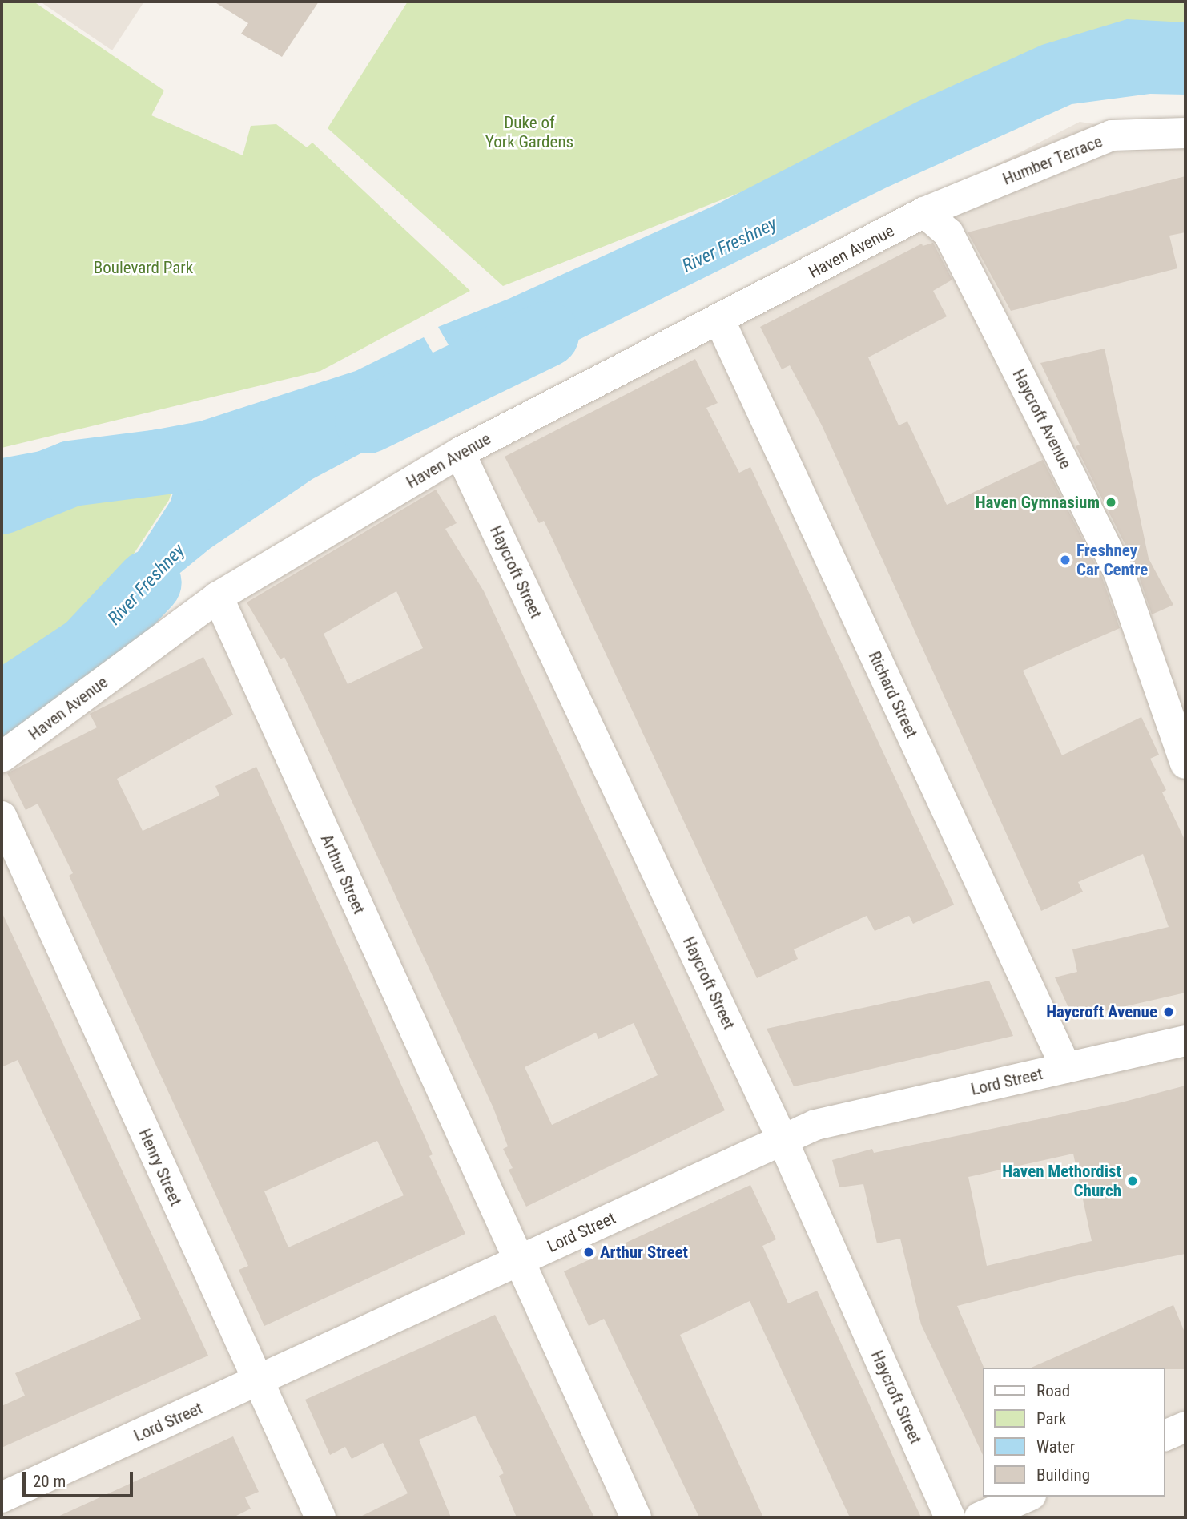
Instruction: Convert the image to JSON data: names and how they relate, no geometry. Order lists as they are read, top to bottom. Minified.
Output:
{"streets":{"street":["Humber Terrace","Haven Avenue","Haycroft Avenue","Haycroft Street","Richard Street","Arthur Street","Lord Street","Henry Street"]},"crossings":[["Humber Terrace","Haven Avenue"],["Humber Terrace","Haycroft Avenue"],["Haven Avenue","Haycroft Avenue"],["Haven Avenue","Haycroft Street"],["Haven Avenue","Richard Street"],["Haven Avenue","Arthur Street"],["Haycroft Street","Lord Street"],["Richard Street","Lord Street"],["Arthur Street","Lord Street"],["Lord Street","Henry Street"]],"water":["River Freshney"],"parks":["Duke of York Gardens","Boulevard Park"],"places":["Haven Gymnasium","Freshney Car Centre","Haycroft Avenue","Haven Methordist Church","Arthur Street"],"legend":["Road","Park","Water","Building"],"scale_bar":"20 m"}
